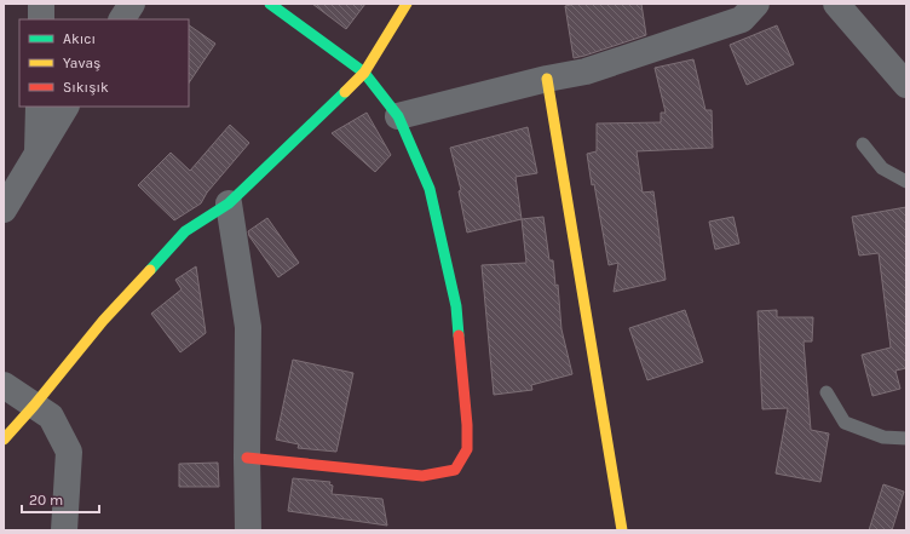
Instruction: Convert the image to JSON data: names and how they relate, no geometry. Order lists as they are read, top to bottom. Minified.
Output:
{"legend":["Akıcı","Yavaş","Sıkışık"],"scale_bar":"20 m"}
